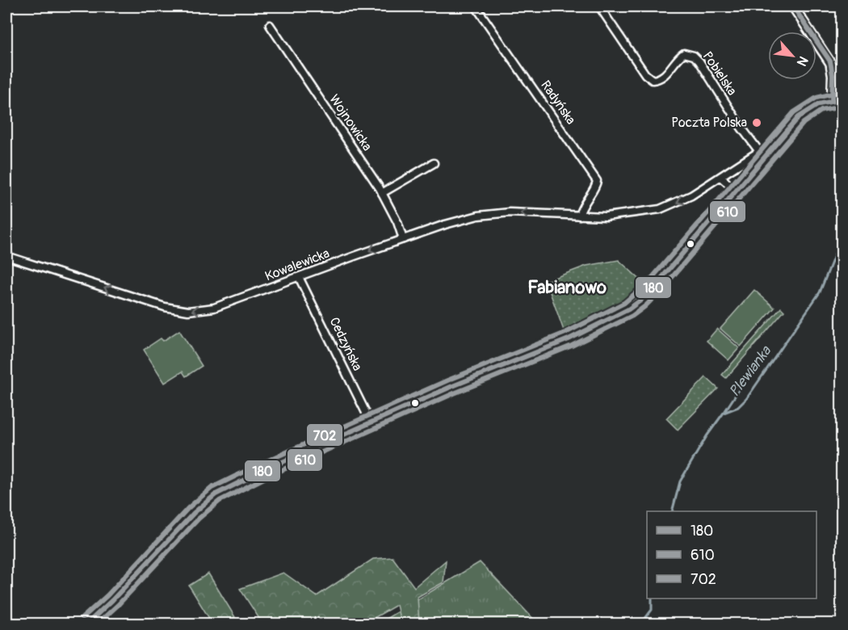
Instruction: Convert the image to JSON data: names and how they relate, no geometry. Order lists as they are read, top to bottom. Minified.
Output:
{"streets":{"street":["Pobielska","Radyńska","Wojnowicka","Kowalewicka","Cedzyńska"]},"crossings":[["Pobielska","Kowalewicka"],["Radyńska","Kowalewicka"],["Wojnowicka","Kowalewicka"],["Kowalewicka","Cedzyńska"]],"one_way":["Kowalewicka"],"districts":["Fabianowo"],"water":["Plewianka"],"places":["Poczta Polska"],"lines":["transit line 180","transit line 702","transit line 610"],"legend":["180","610","702"],"north":"bottom right"}
